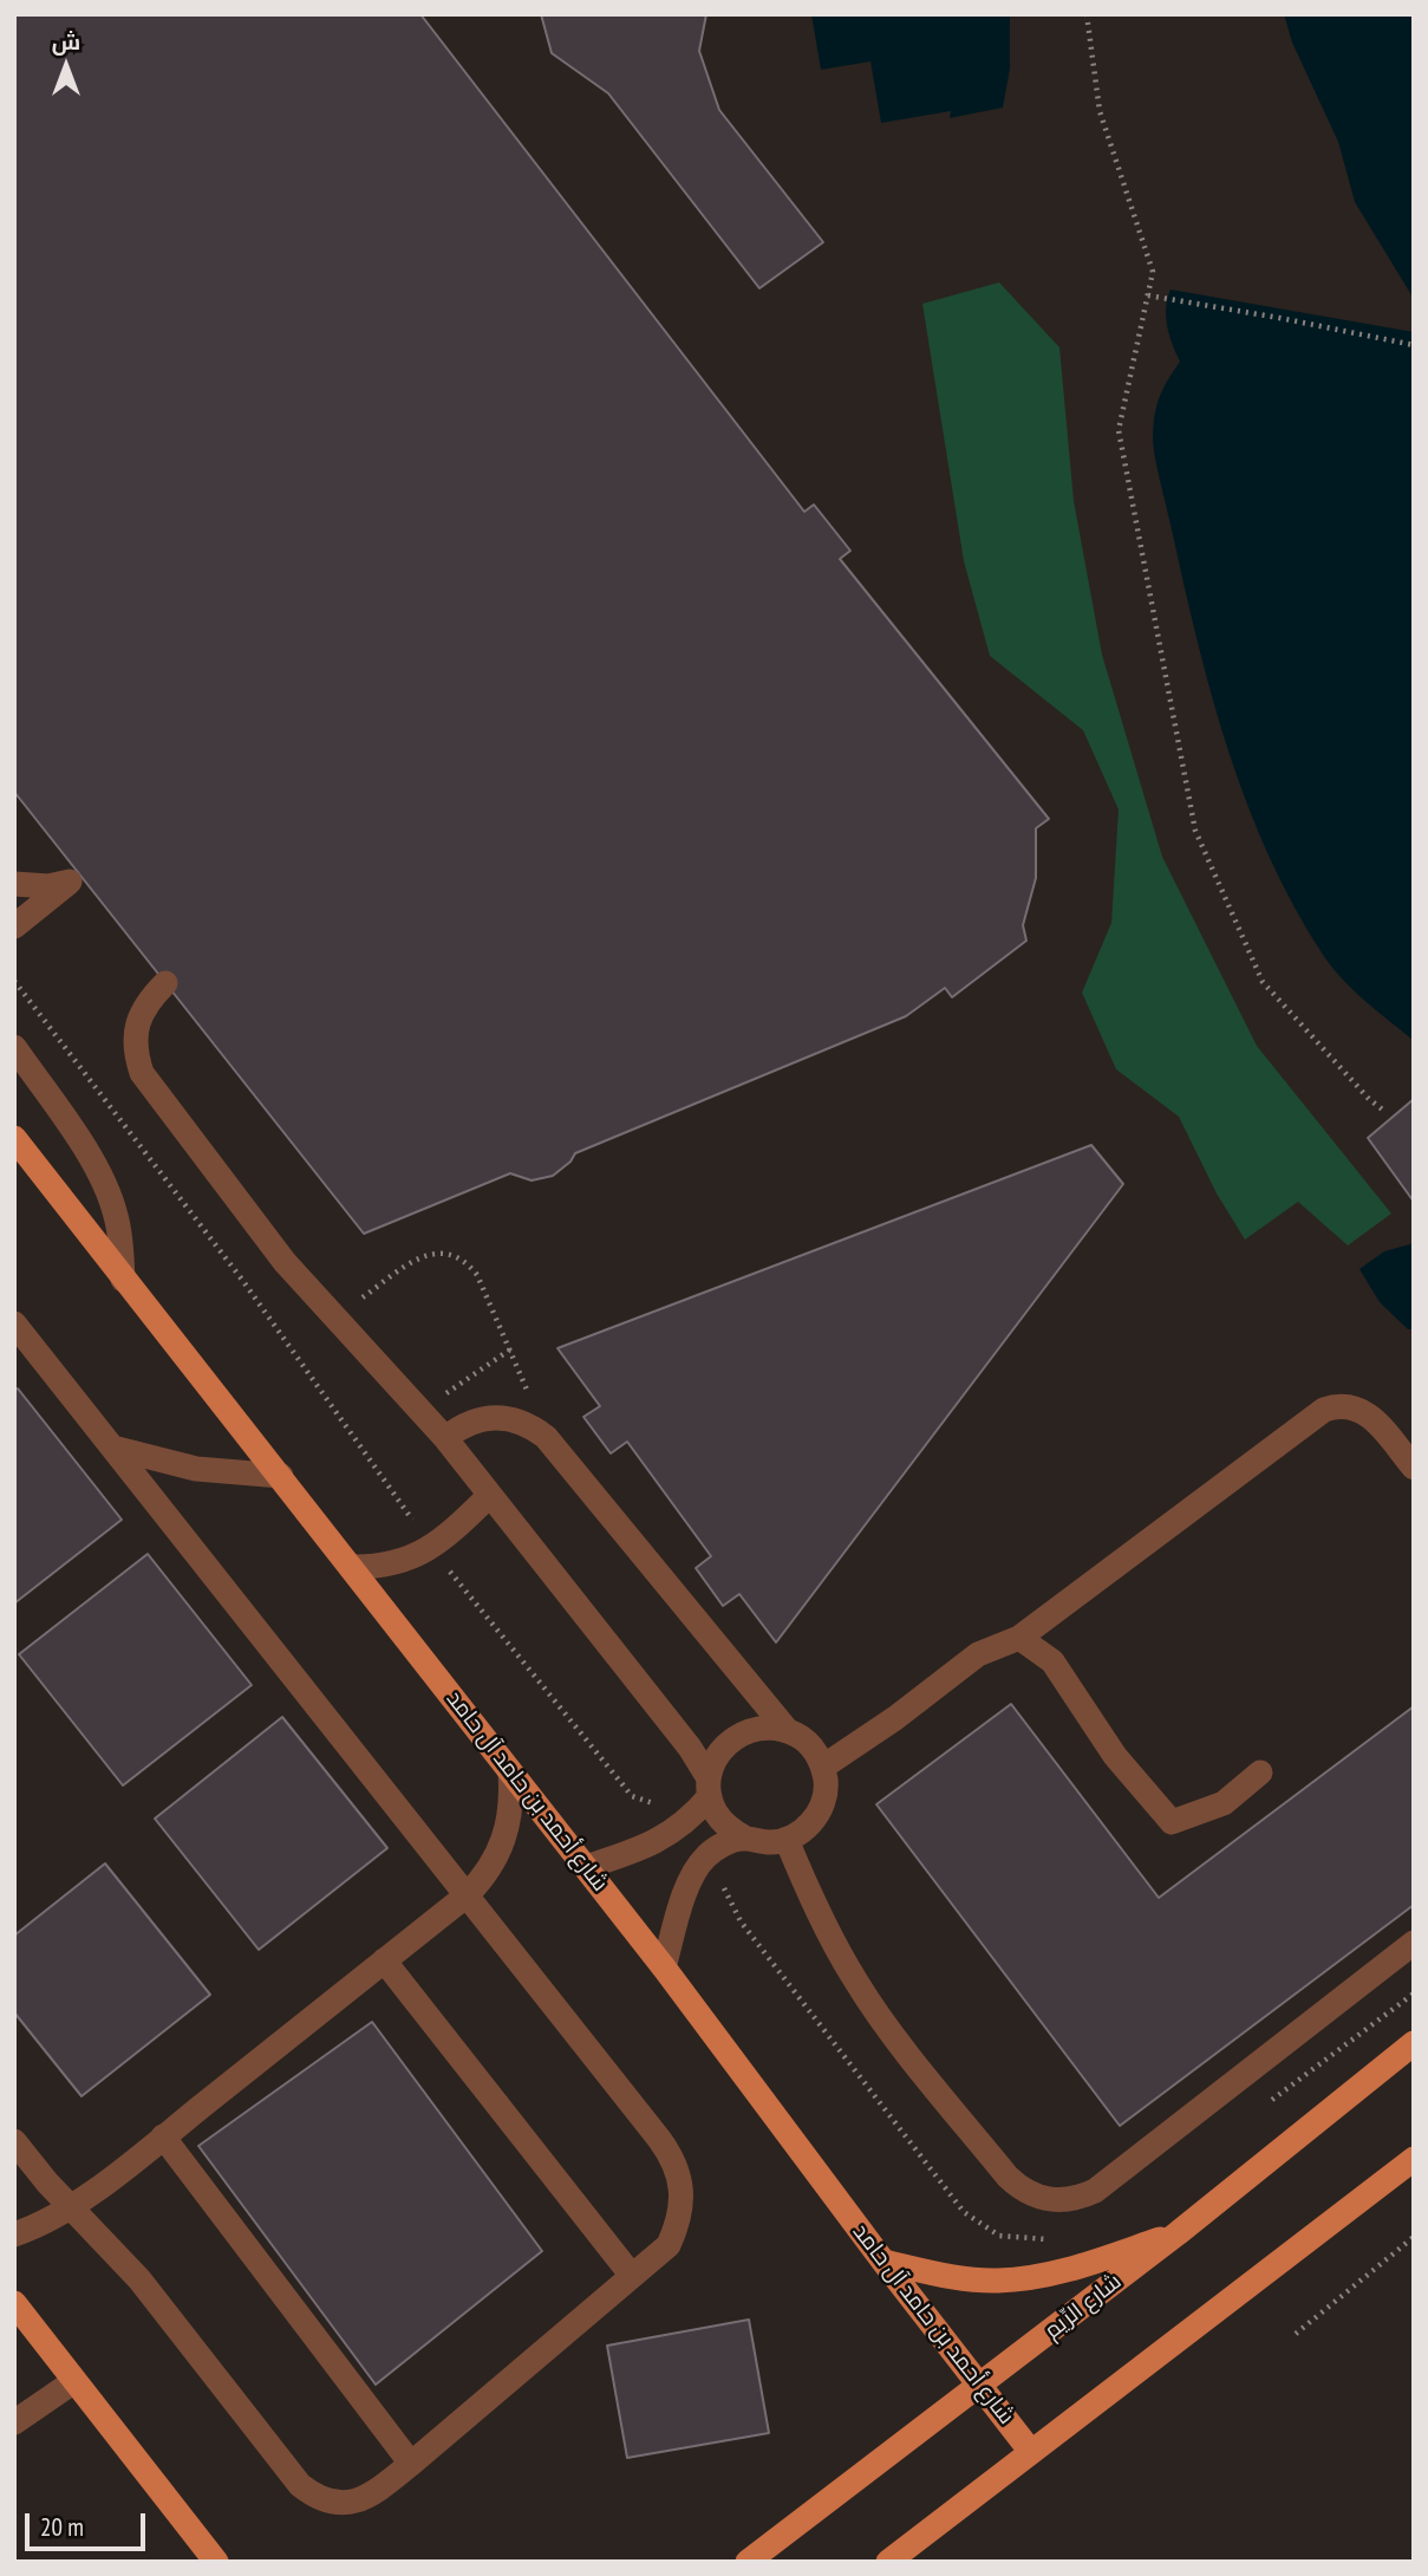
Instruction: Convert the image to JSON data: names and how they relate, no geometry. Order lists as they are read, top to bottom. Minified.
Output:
{"streets":{"main road":["شارع أحمد بن حامد آل حامد","شارع الرِّيم"]},"crossings":[["شارع أحمد بن حامد آل حامد","شارع الرِّيم"]],"scale_bar":"20 m","north":"top"}
